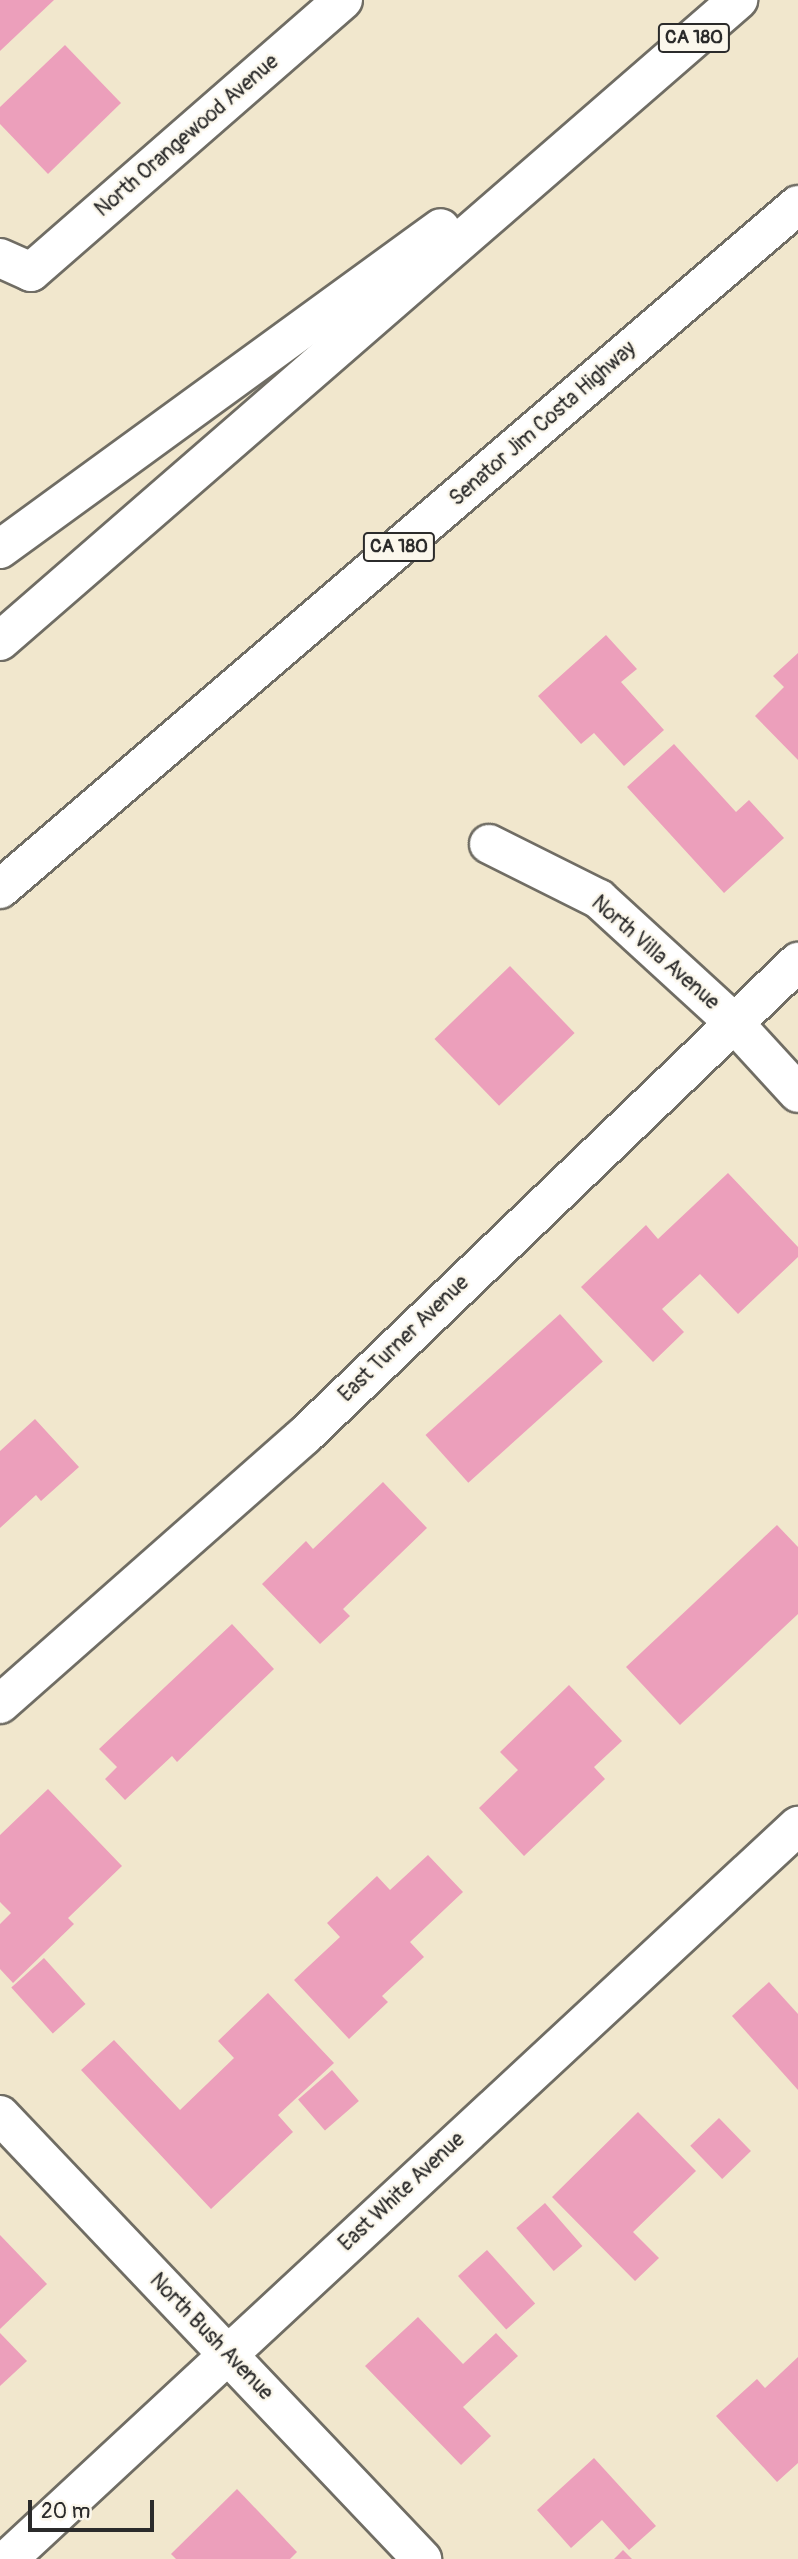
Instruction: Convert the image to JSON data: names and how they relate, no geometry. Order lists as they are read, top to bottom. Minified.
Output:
{"streets":{"main road":["CA 180","North Orangewood Avenue","Senator Jim Costa Highway","North Villa Avenue","East Turner Avenue","East White Avenue","North Bush Avenue"]},"crossings":[["North Villa Avenue","East Turner Avenue"],["East White Avenue","North Bush Avenue"]],"scale_bar":"20 m"}
